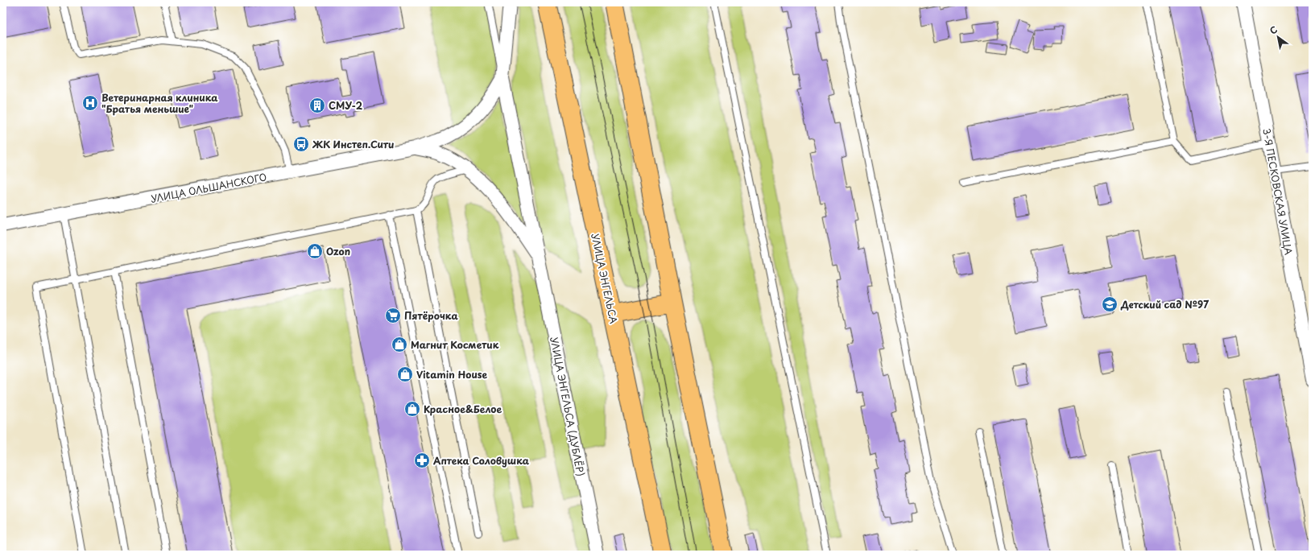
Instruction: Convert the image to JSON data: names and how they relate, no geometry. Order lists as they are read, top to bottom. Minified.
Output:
{"streets":{"main road":["УЛИЦА ЭНГЕЛЬСА"],"street":["УЛИЦА ОЛЬШАНСКОГО","3-Я ПЕСКОВСКАЯ УЛИЦА","УЛИЦА ЭНГЕЛЬСА (ДУБЛЁР)"]},"crossings":[["УЛИЦА ОЛЬШАНСКОГО","УЛИЦА ЭНГЕЛЬСА (ДУБЛЁР)"]],"places":{"hospital":["Ветеринарная клиника \"Братья меньшие\""],"building":["СМУ-2"],"bus stop":["ЖК Инстеп.Сити"],"shop":["Ozon","Магнит Косметик","Vitamin House","Красное&Белое"],"school or university":["Детский сад №97"],"supermarket":["Пятёрочка"],"pharmacy":["Аптека Соловушка"]},"north":"top left"}
